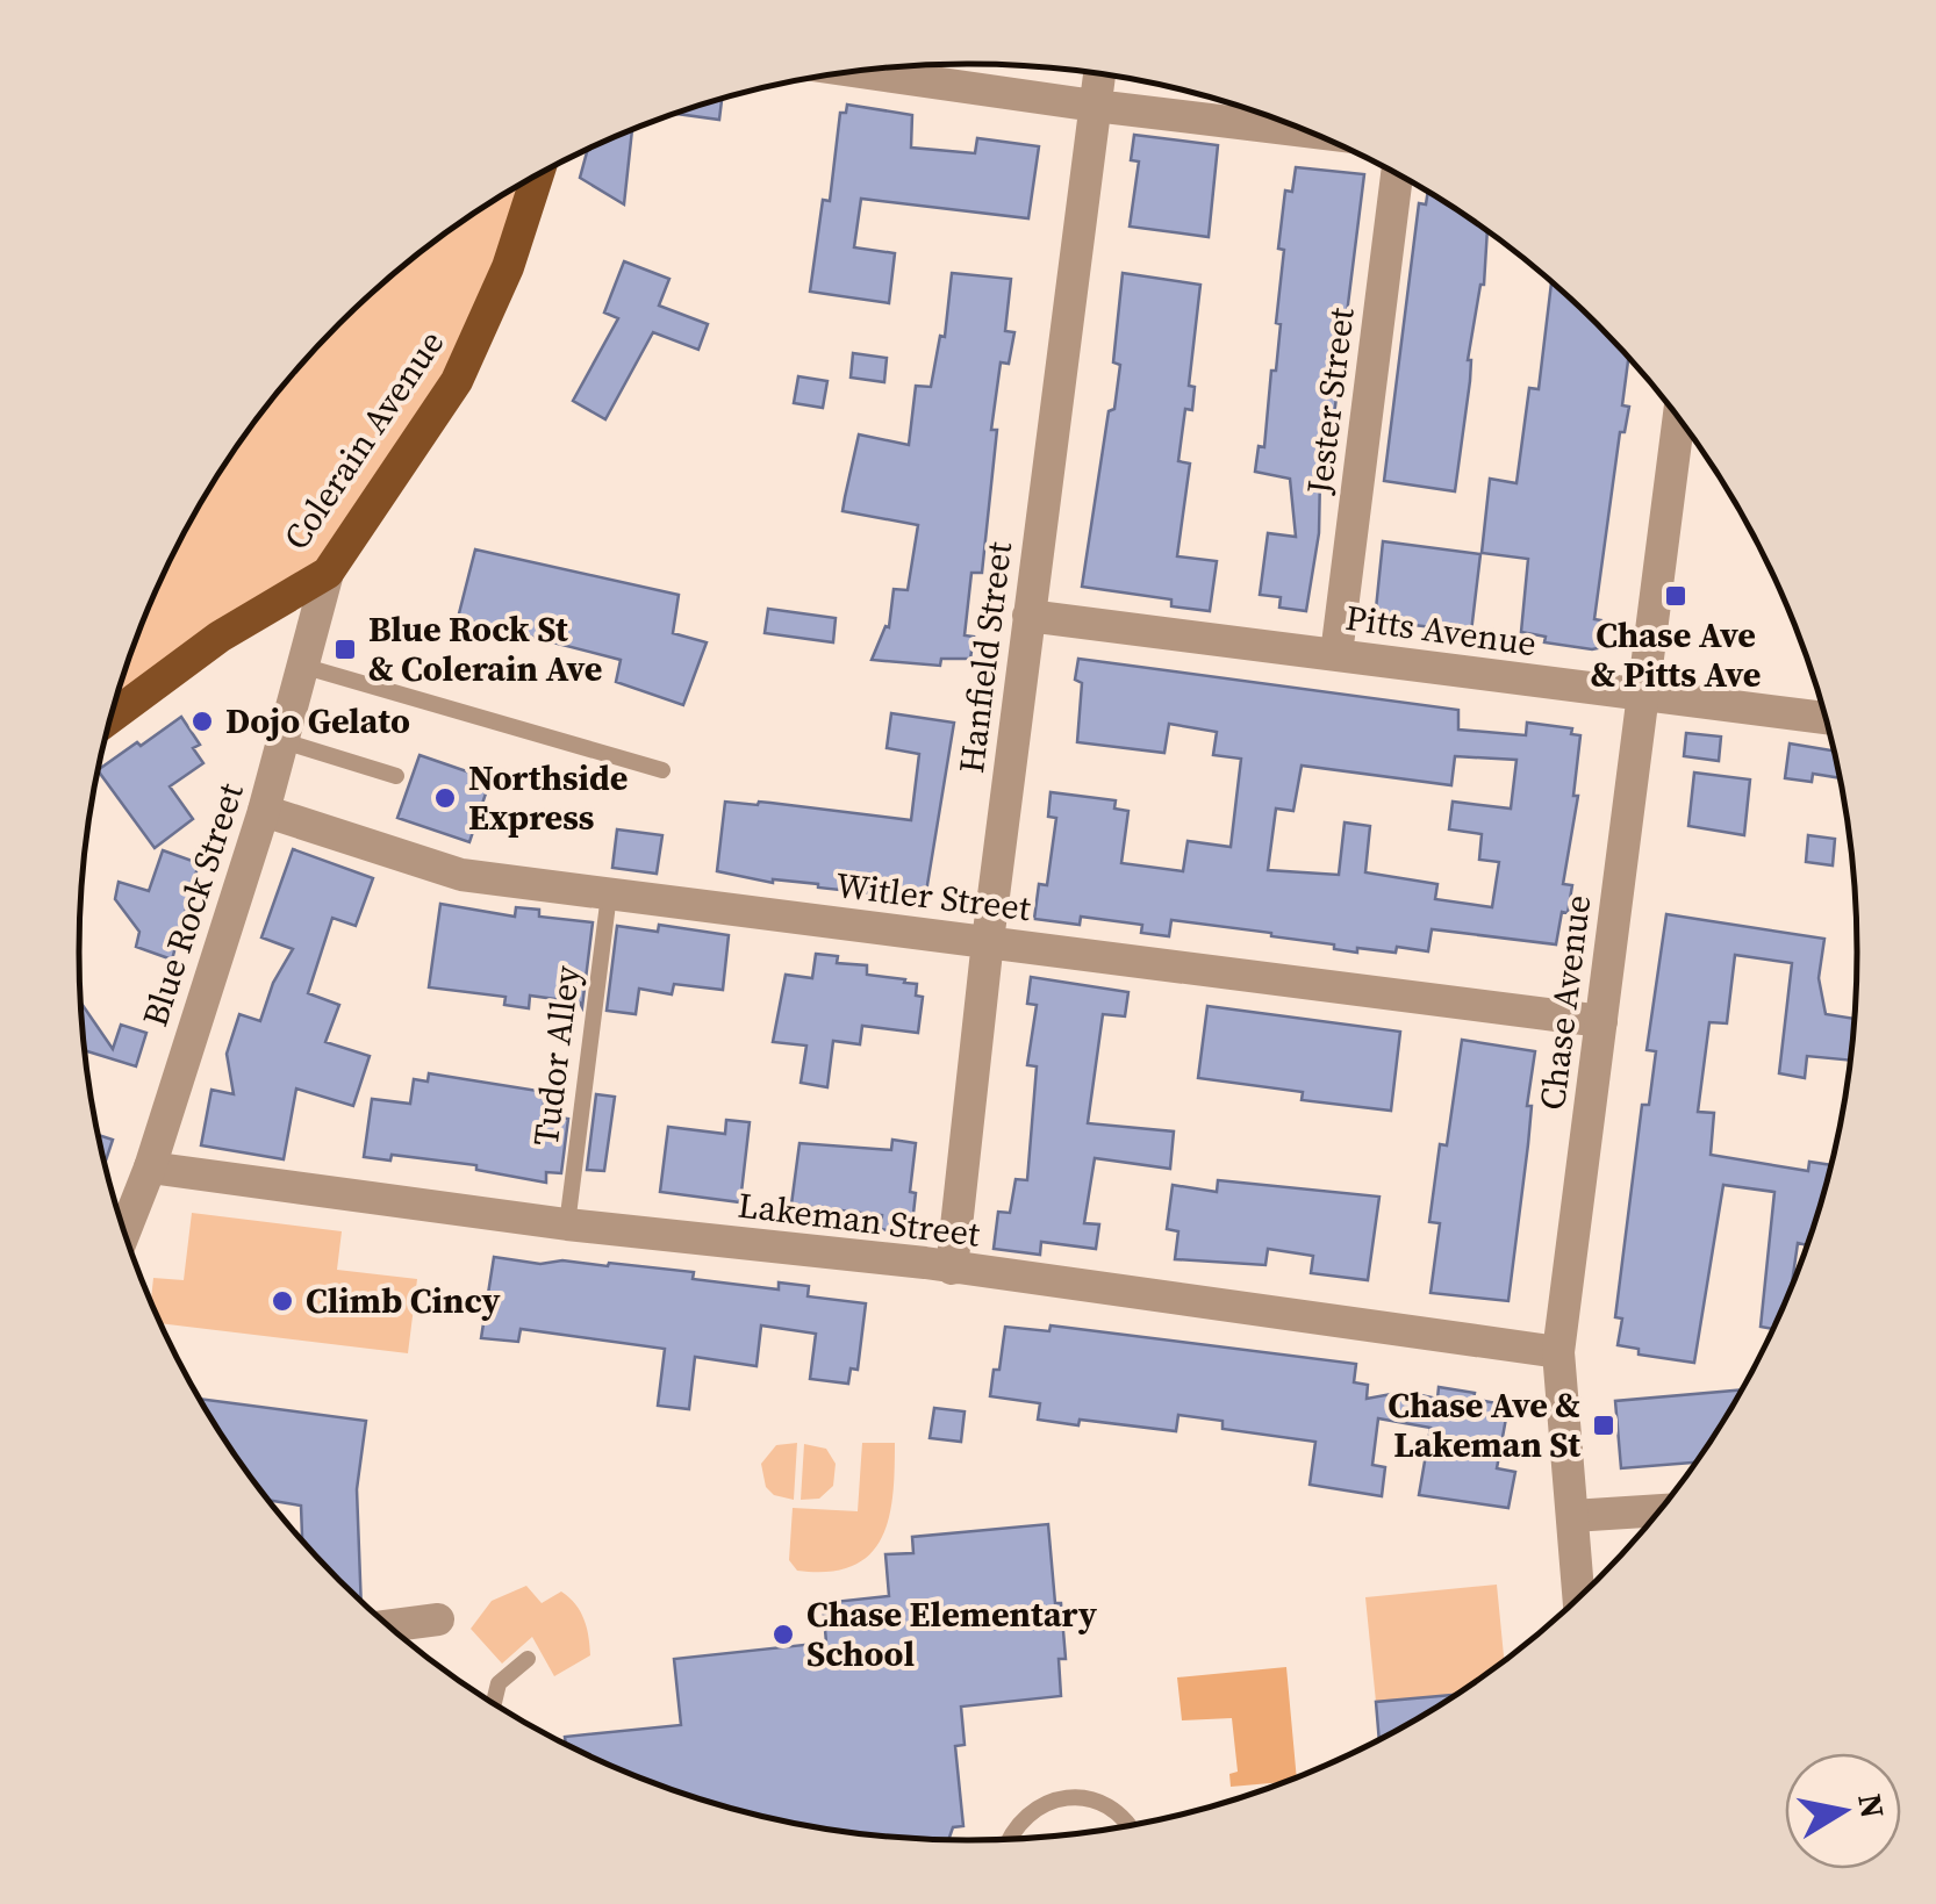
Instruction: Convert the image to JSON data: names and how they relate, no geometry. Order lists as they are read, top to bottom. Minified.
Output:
{"streets":{"main road":["Colerain Avenue"],"street":["Jester Street","Pitts Avenue","Hanfield Street","Witler Street","Blue Rock Street","Chase Avenue","Lakeman Street"],"lane":["Tudor Alley"]},"crossings":[["Jester Street","Pitts Avenue"],["Colerain Avenue","Blue Rock Street"],["Pitts Avenue","Hanfield Street"],["Pitts Avenue","Chase Avenue"],["Hanfield Street","Witler Street"],["Hanfield Street","Lakeman Street"],["Witler Street","Blue Rock Street"],["Witler Street","Chase Avenue"],["Witler Street","Tudor Alley"],["Blue Rock Street","Lakeman Street"],["Chase Avenue","Lakeman Street"],["Tudor Alley","Lakeman Street"]],"places":{"transit":["Chase Ave & Pitts Ave","Blue Rock St & Colerain Ave","Chase Ave & Lakeman St"],"other":["Dojo Gelato","Northside Express","Climb Cincy","Chase Elementary School"]},"north":"right"}
